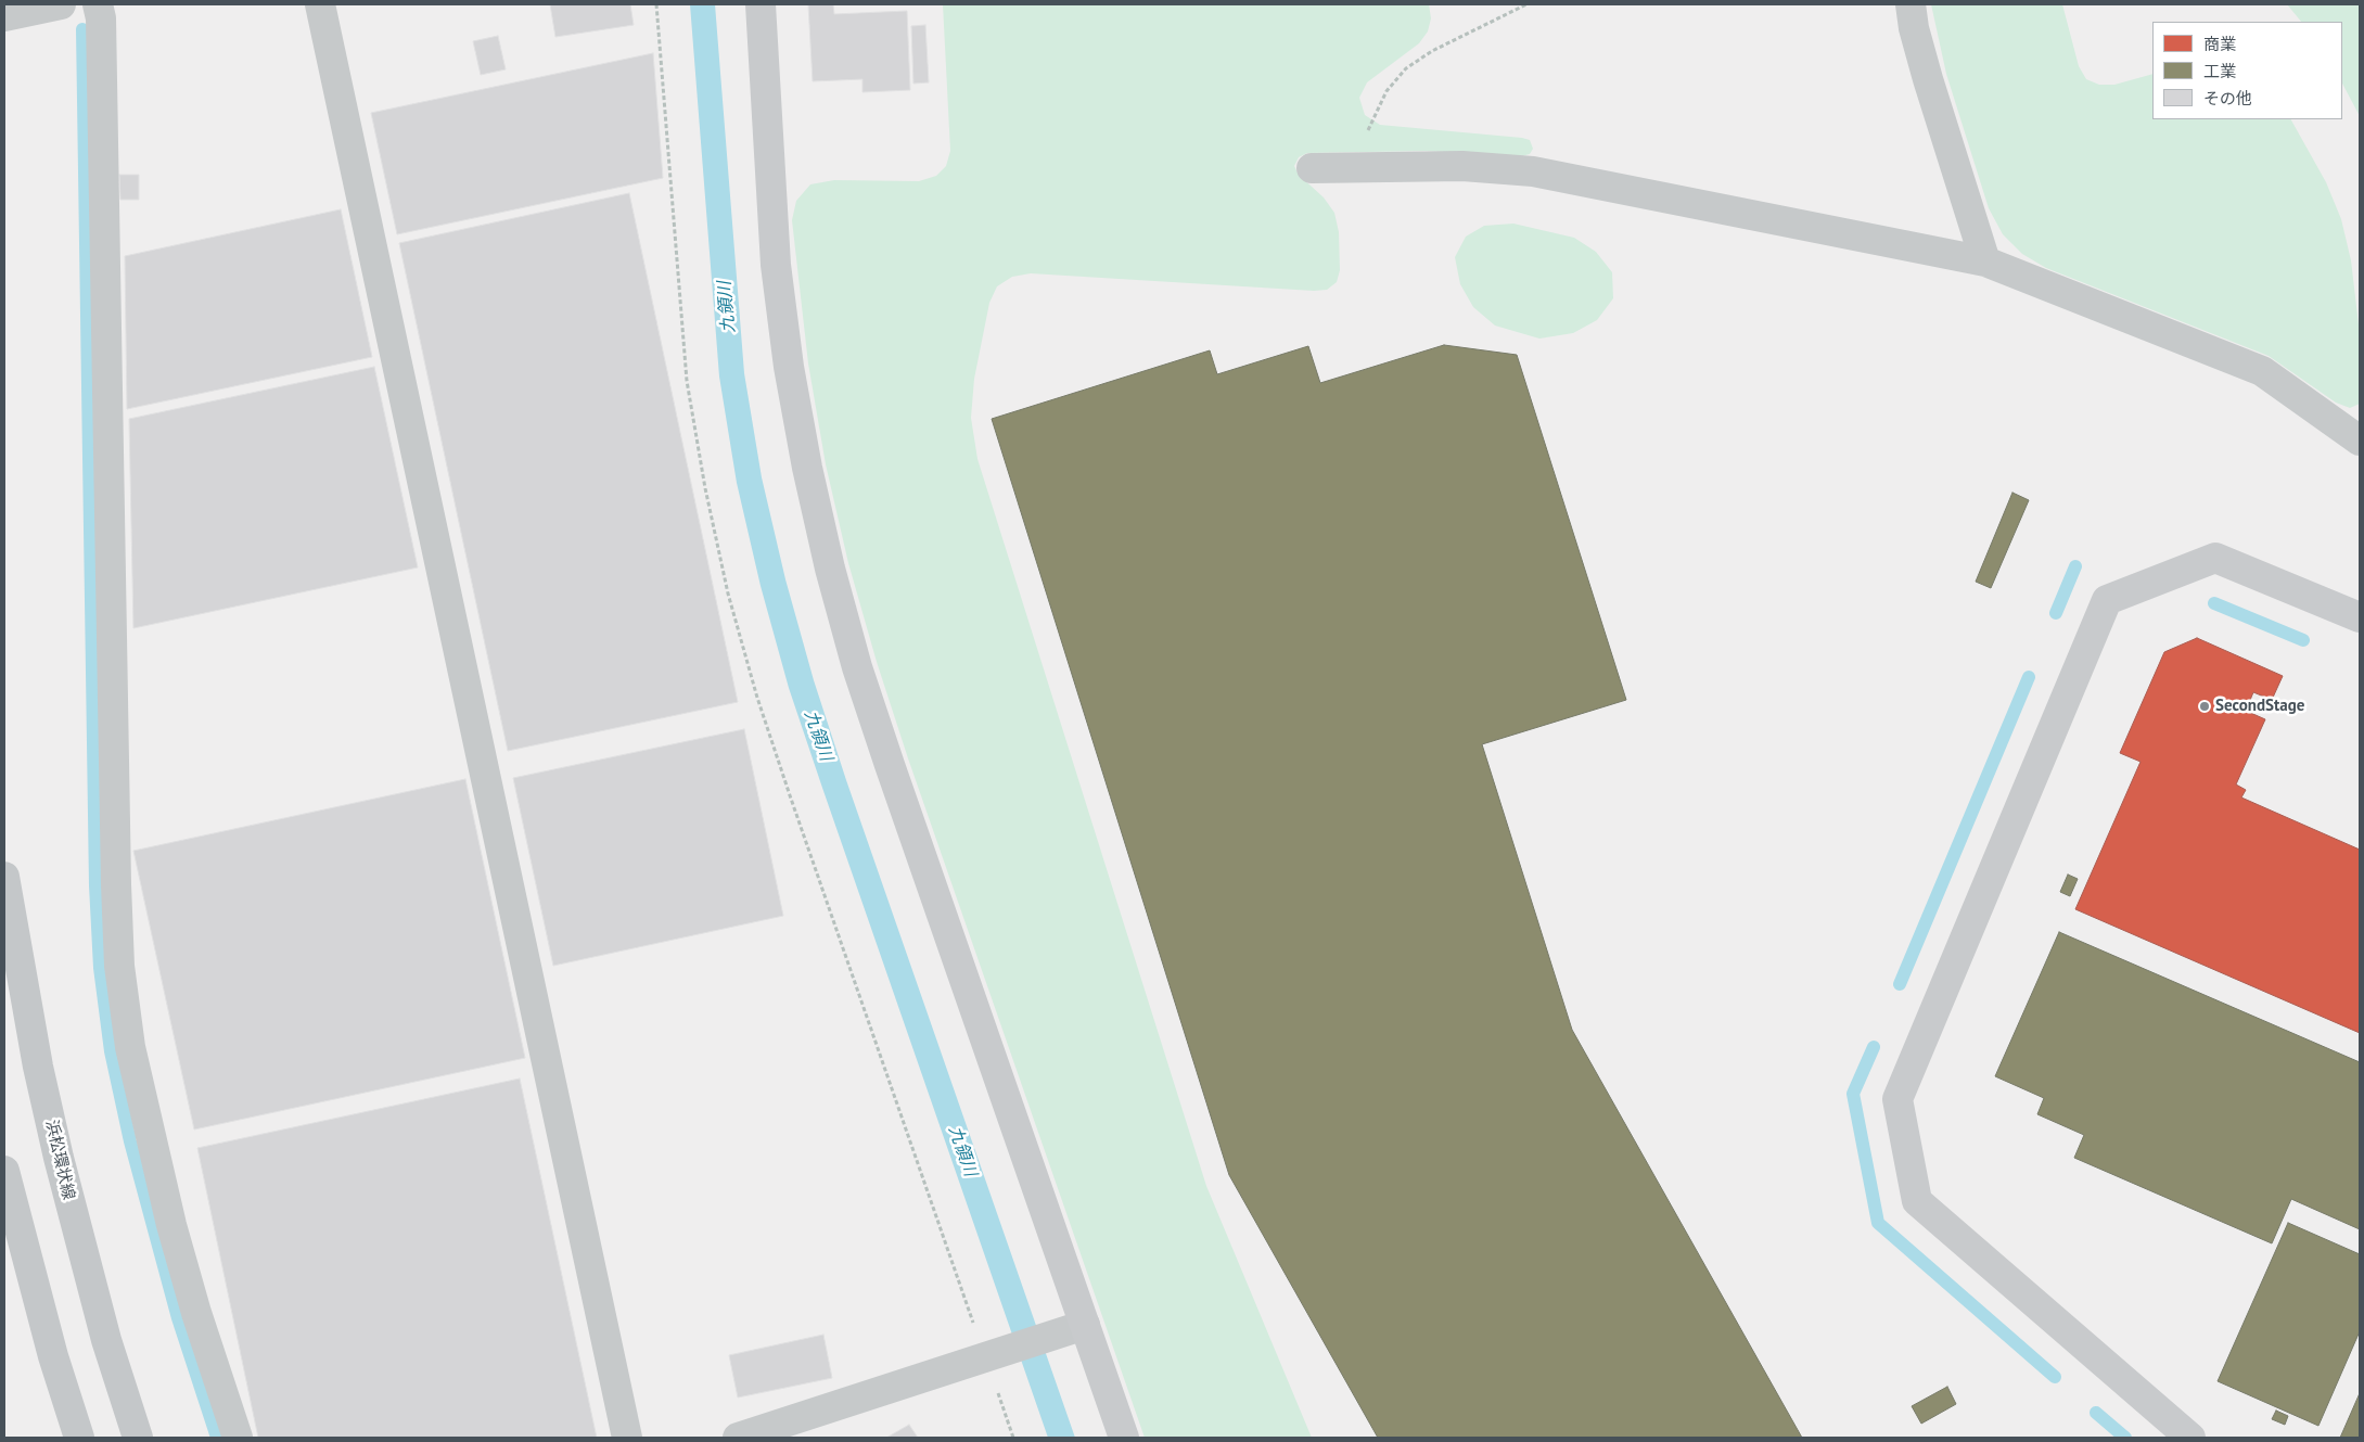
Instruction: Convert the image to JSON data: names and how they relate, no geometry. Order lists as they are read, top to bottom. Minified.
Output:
{"streets":{"main road":["浜松環状線"]},"water":["九領川"],"places":["SecondStage"],"legend":["商業","工業","その他"]}
